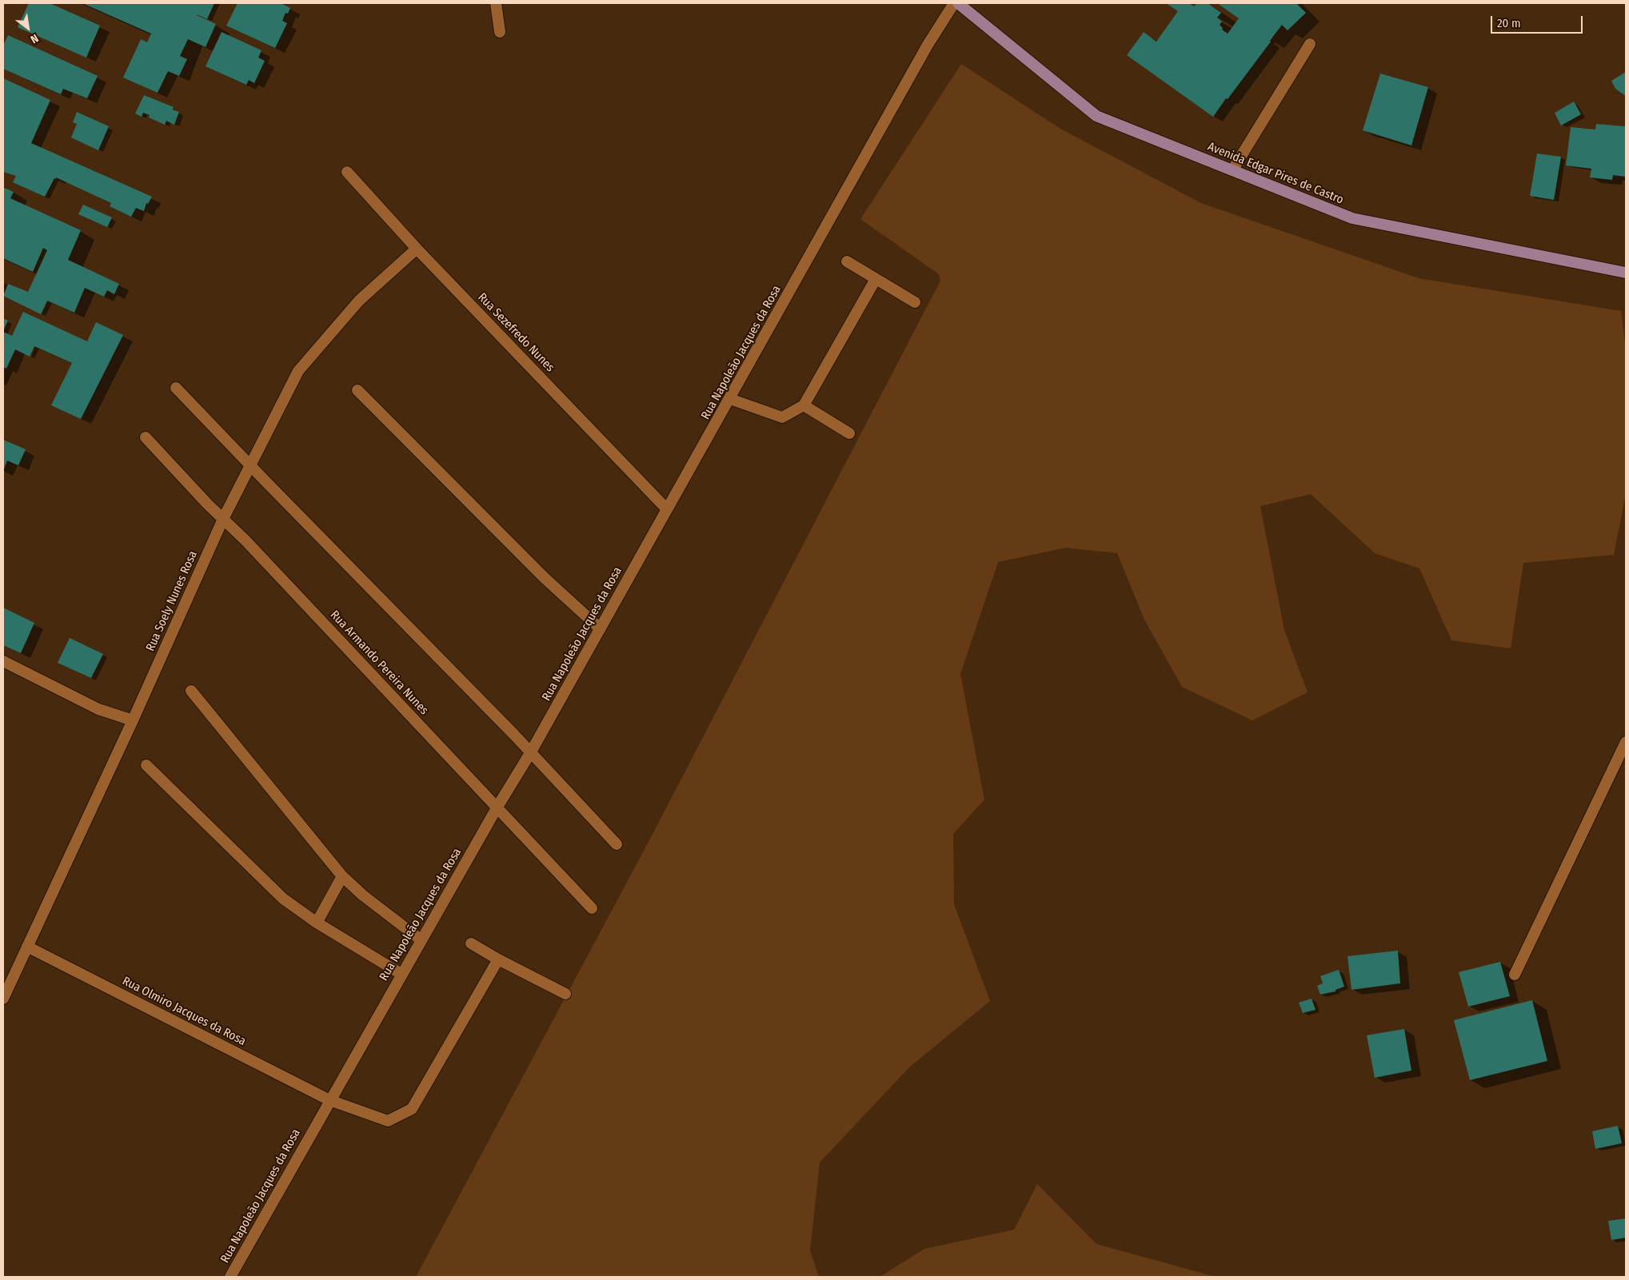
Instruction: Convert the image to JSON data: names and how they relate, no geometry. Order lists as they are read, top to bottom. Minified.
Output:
{"streets":{"main road":["Avenida Edgar Pires de Castro"],"street":["Rua Sezefredo Nunes","Rua Napoleão Jacques da Rosa","Rua Soely Nunes Rosa","Rua Armando Pereira Nunes","Rua Olmiro Jacques da Rosa"]},"crossings":[["Rua Sezefredo Nunes","Rua Napoleão Jacques da Rosa"],["Rua Sezefredo Nunes","Rua Soely Nunes Rosa"],["Rua Napoleão Jacques da Rosa","Rua Armando Pereira Nunes"],["Rua Napoleão Jacques da Rosa","Rua Olmiro Jacques da Rosa"],["Rua Soely Nunes Rosa","Rua Armando Pereira Nunes"],["Rua Soely Nunes Rosa","Rua Olmiro Jacques da Rosa"]],"scale_bar":"20 m","north":"bottom right"}
